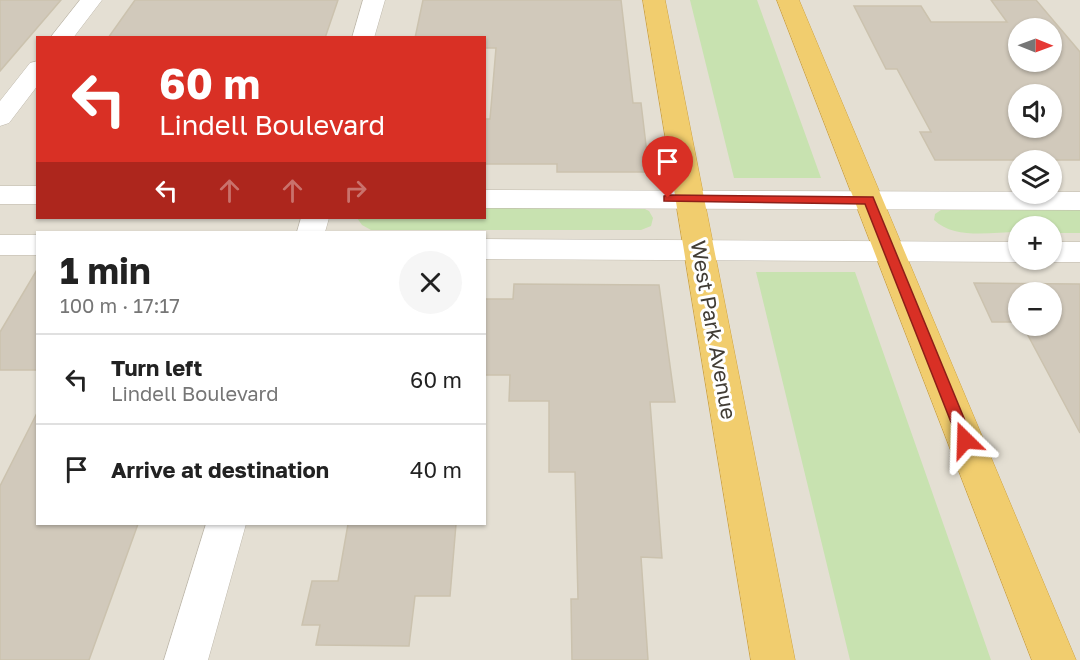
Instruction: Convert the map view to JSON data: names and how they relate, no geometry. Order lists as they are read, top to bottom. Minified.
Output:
{"streets":{"highway":["West Park Avenue"]},"north":"right","page":{"map_buttons":["+","−"],"turn":["60 m","Lindell Boulevard"],"heading":["1 min","100 m · 17:17"],"list":[{"name":"Turn left","note":"Lindell Boulevard","value":"60 m"},{"name":"Arrive at destination","value":"40 m"}]}}
